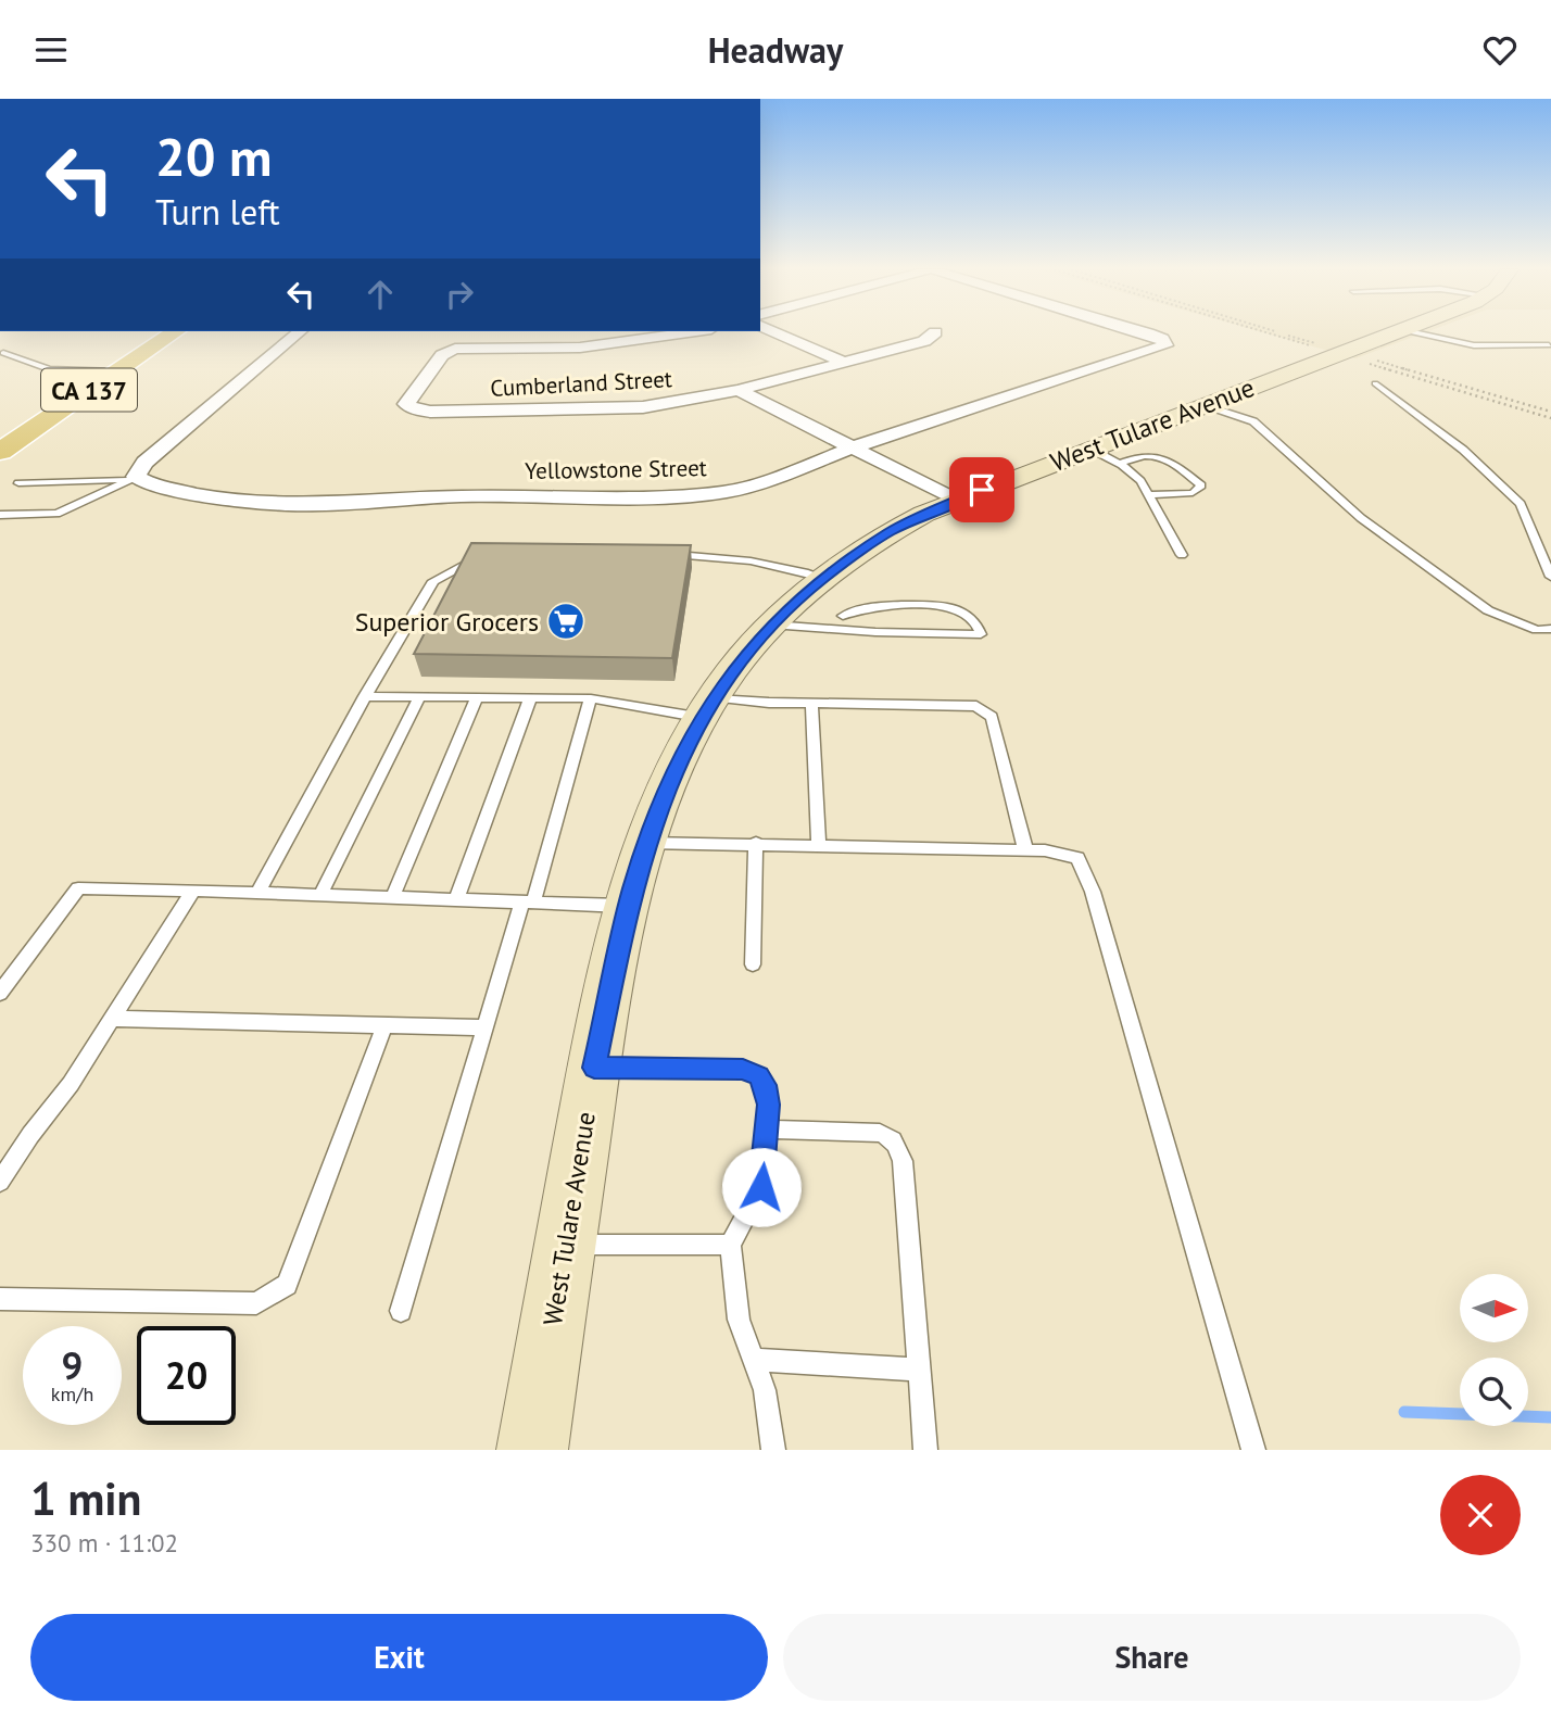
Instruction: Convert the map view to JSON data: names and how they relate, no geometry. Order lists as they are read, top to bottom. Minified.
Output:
{"streets":{"main road":["CA 137","West Tulare Avenue"],"street":["Cumberland Street","Yellowstone Street"]},"places":{"supermarket":["Superior Grocers"]},"north":"right","page":{"header":"Headway","turn":["20 m","Turn left"],"speed":"9 km/h","limit":"20","heading":["1 min","330 m · 11:02"],"buttons":["Exit","Share"]}}
